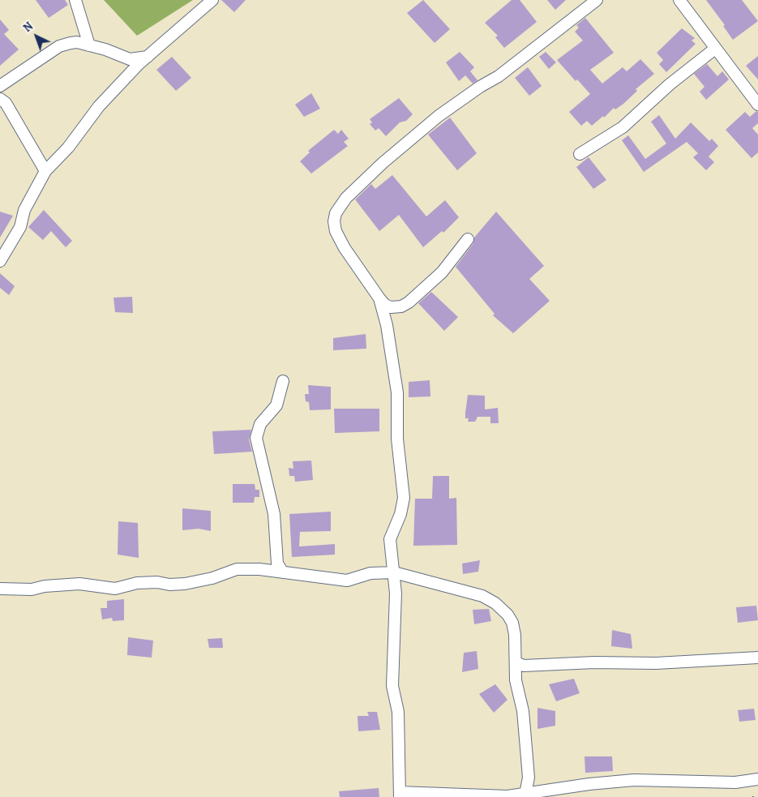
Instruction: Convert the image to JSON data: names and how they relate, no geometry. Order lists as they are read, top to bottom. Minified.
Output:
{"north":"top left"}
